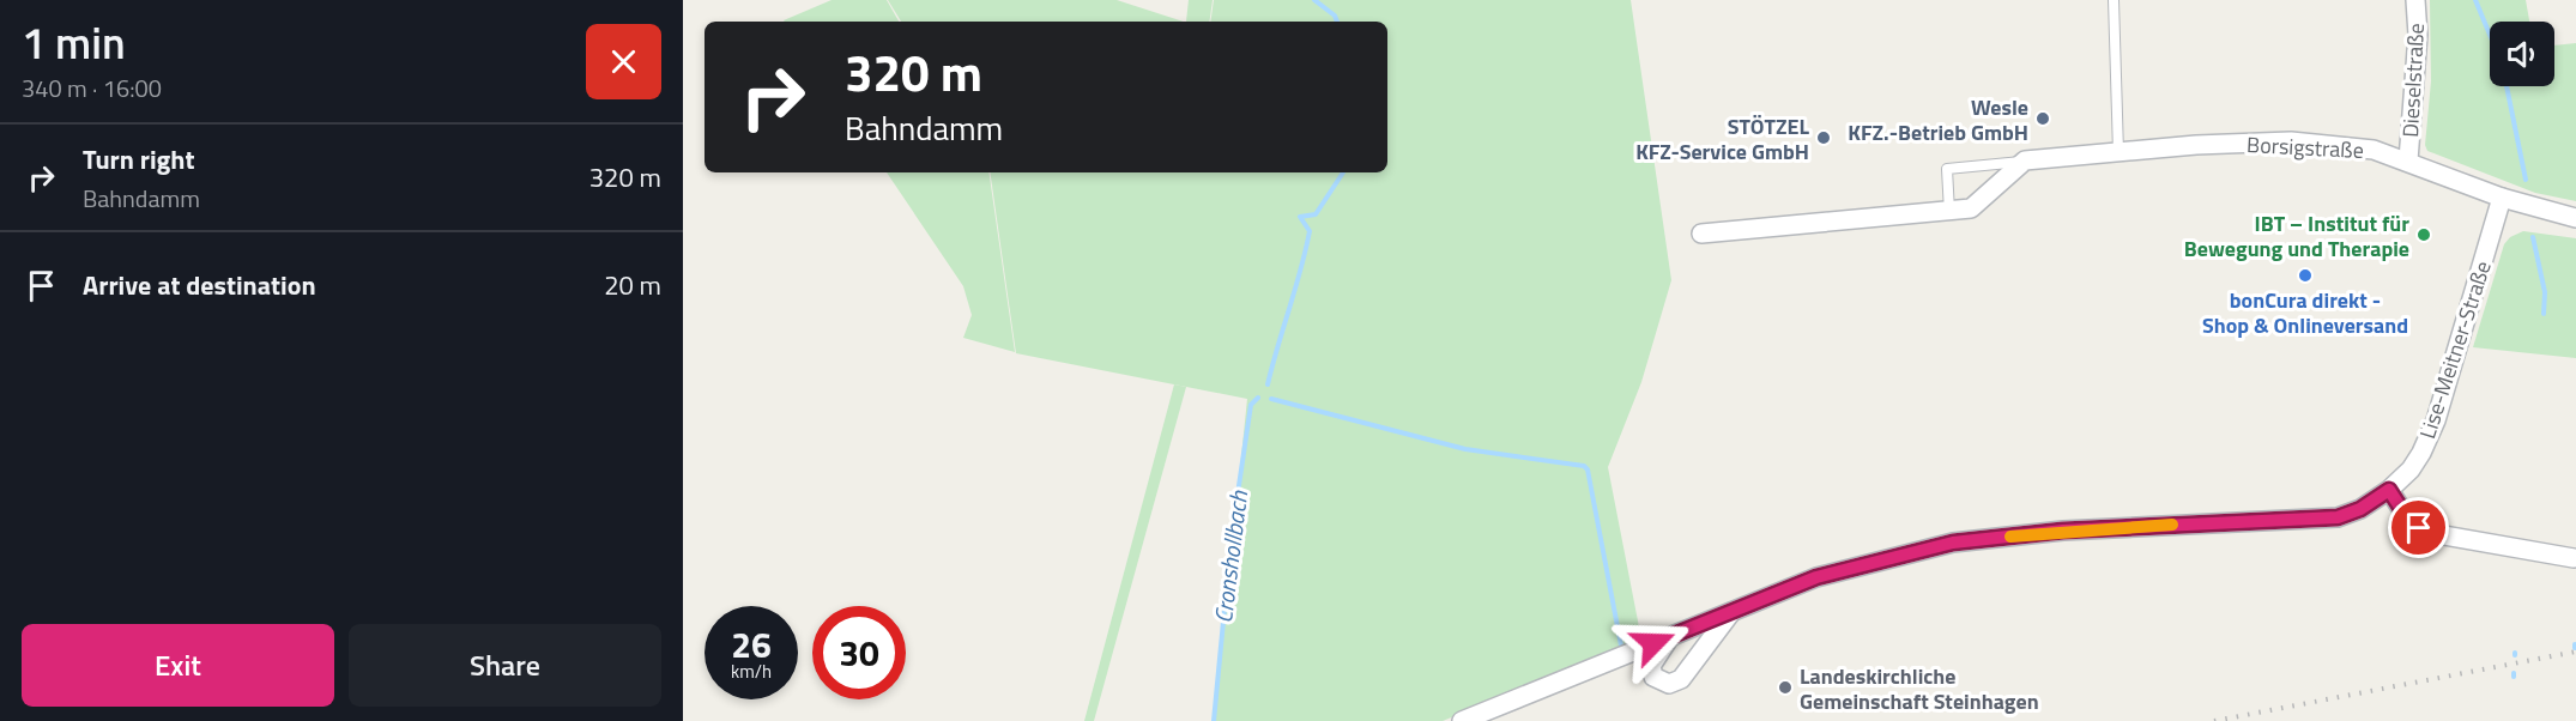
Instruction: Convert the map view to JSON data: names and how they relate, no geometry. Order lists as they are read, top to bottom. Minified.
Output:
{"streets":{"street":["Dieselstraße","Borsigstraße","Lise-Meitner-Straße"]},"crossings":[["Dieselstraße","Borsigstraße"],["Borsigstraße","Lise-Meitner-Straße"]],"water":["Cronshollbach"],"places":["Wesle KFZ.-Betrieb GmbH","STÖTZEL KFZ-Service GmbH","IBT – Institut für Bewegung und Therapie","bonCura direkt - Shop & Onlineversand","Landeskirchliche Gemeinschaft Steinhagen"],"page":{"heading":["1 min","340 m · 16:00"],"turn":["320 m","Bahndamm"],"list":[{"name":"Turn right","note":"Bahndamm","value":"320 m"},{"name":"Arrive at destination","value":"20 m"}],"speed":"26 km/h","limit":"30","buttons":["Exit","Share"]}}
